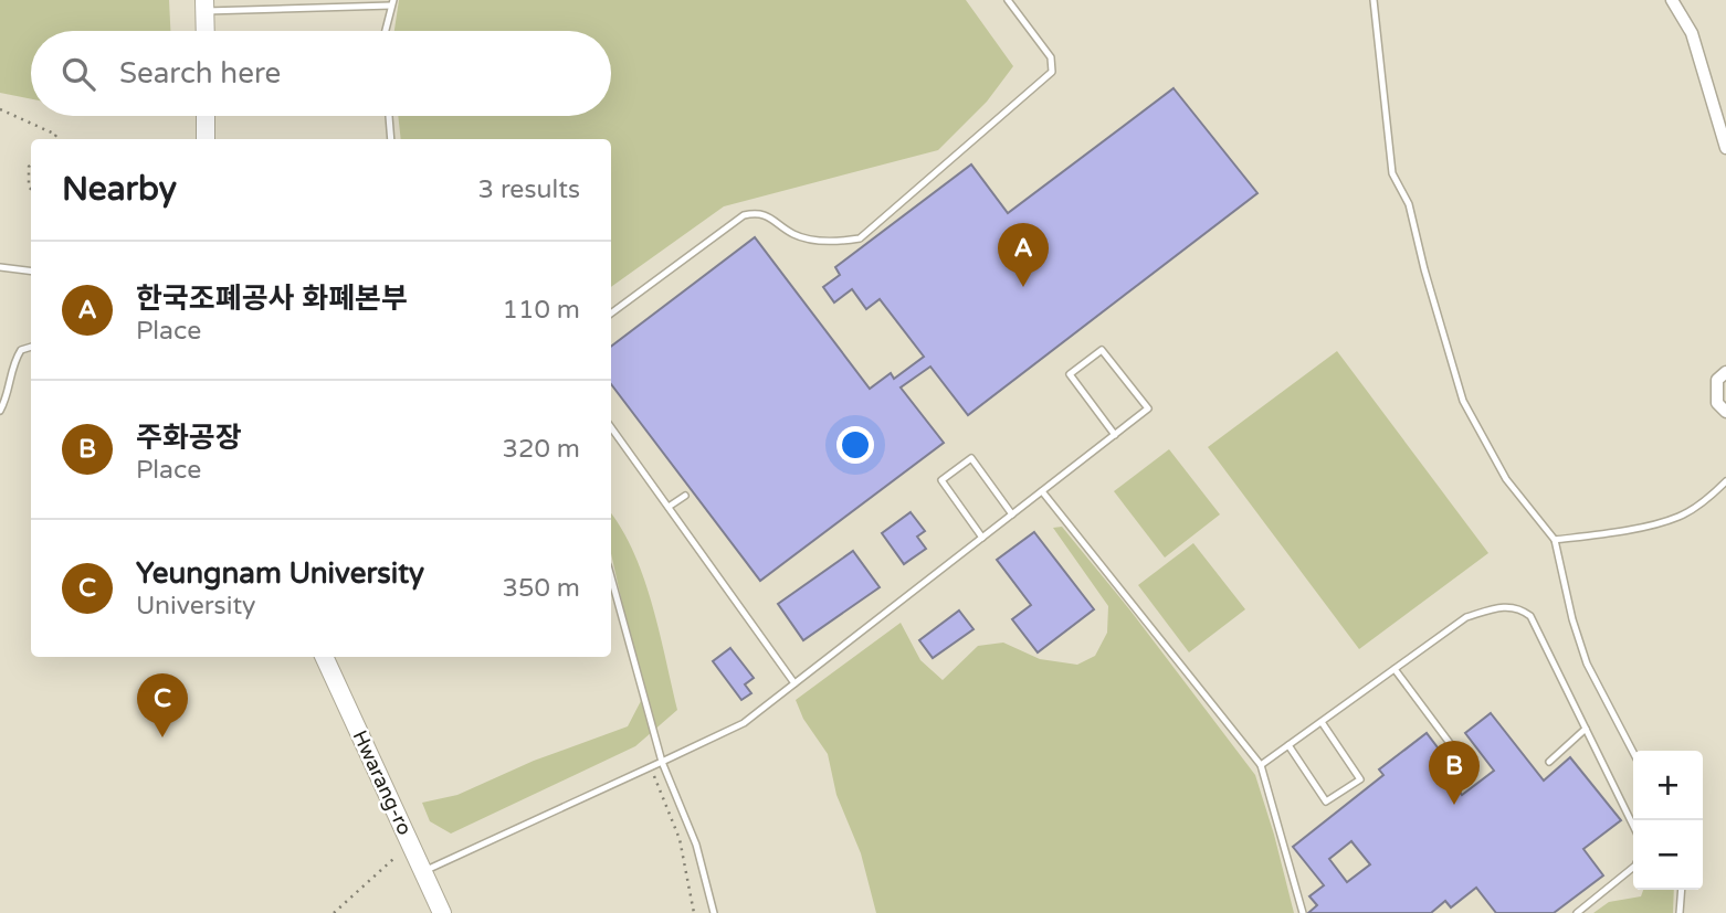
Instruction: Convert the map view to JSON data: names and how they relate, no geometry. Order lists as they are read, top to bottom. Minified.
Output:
{"streets":{"street":["Hwarang-ro"]},"page":{"search":"Search here","heading":["Nearby","3 results"],"pins":["A","C","B"],"list":[{"mark":"A","name":"한국조폐공사 화폐본부","note":"Place","value":"110 m"},{"mark":"B","name":"주화공장","note":"Place","value":"320 m"},{"mark":"C","name":"Yeungnam University","note":"University","value":"350 m"}],"map_buttons":["+","−"]}}
